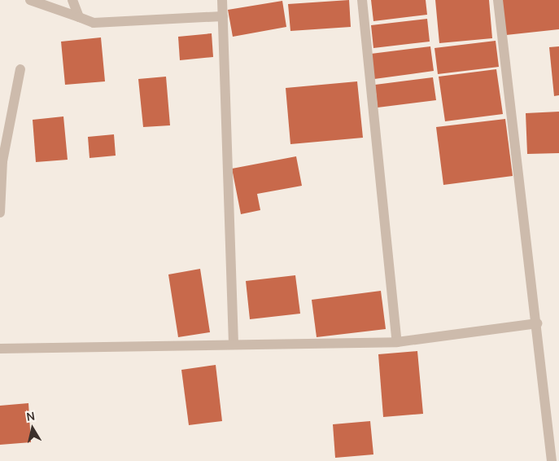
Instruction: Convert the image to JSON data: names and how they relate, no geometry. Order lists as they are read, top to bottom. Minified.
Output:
{"north":"top"}
